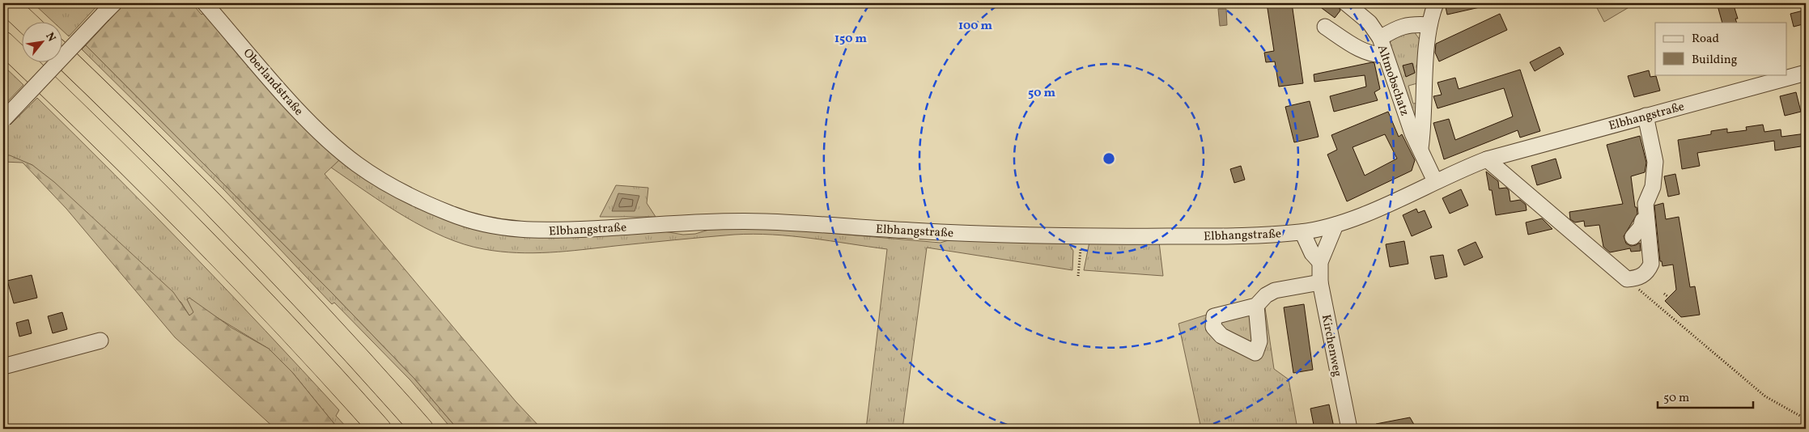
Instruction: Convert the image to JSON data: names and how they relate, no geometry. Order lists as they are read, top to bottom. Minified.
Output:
{"streets":{"street":["Altmobschatz","Oberlandstraße","Elbhangstraße","Kirchenweg"]},"crossings":[["Altmobschatz","Elbhangstraße"],["Oberlandstraße","Elbhangstraße"],["Elbhangstraße","Kirchenweg"]],"legend":["Road","Building"],"scale_bar":"50 m","north":"top right","rings":["100 m","150 m","50 m"]}
